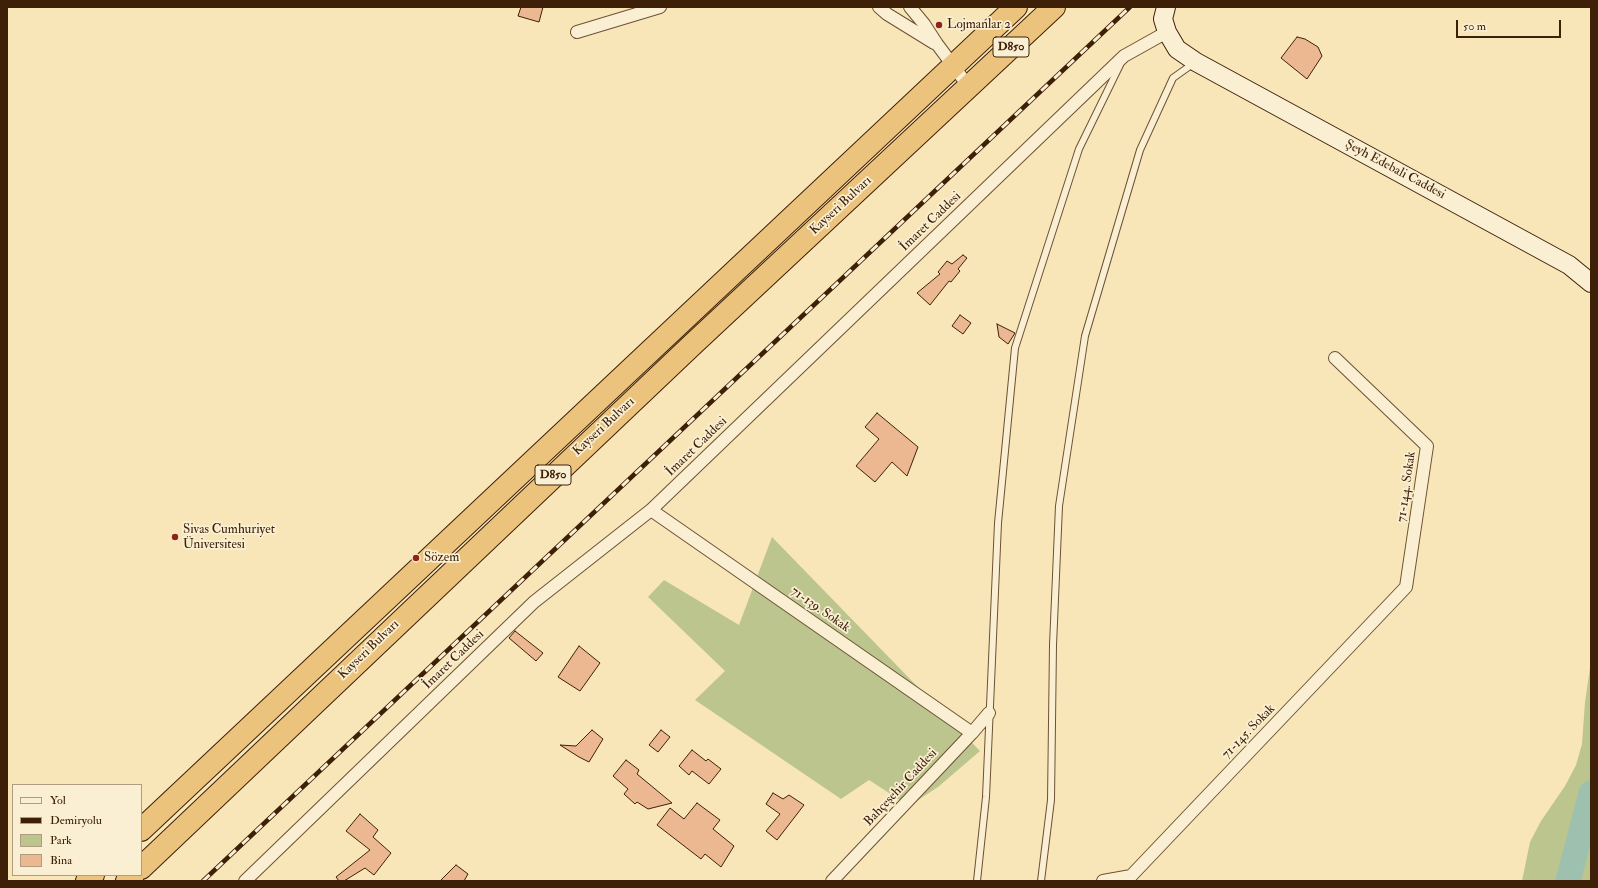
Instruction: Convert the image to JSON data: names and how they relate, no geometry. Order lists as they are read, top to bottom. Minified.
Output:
{"streets":{"highway":["D850","Kayseri Bulvarı"],"street":["Şeyh Edebali Caddesi","İmaret Caddesi","71-144. Sokak","71-139. Sokak","71-145. Sokak","Bahçeşehir Caddesi"]},"crossings":[["Şeyh Edebali Caddesi","İmaret Caddesi"],["İmaret Caddesi","71-139. Sokak"],["71-144. Sokak","71-145. Sokak"],["71-139. Sokak","Bahçeşehir Caddesi"]],"places":["Lojmanlar 2","Sivas Cumhuriyet Üniversitesi","Sözem"],"legend":["Yol","Demiryolu","Park","Bina"],"scale_bar":"50 m"}
